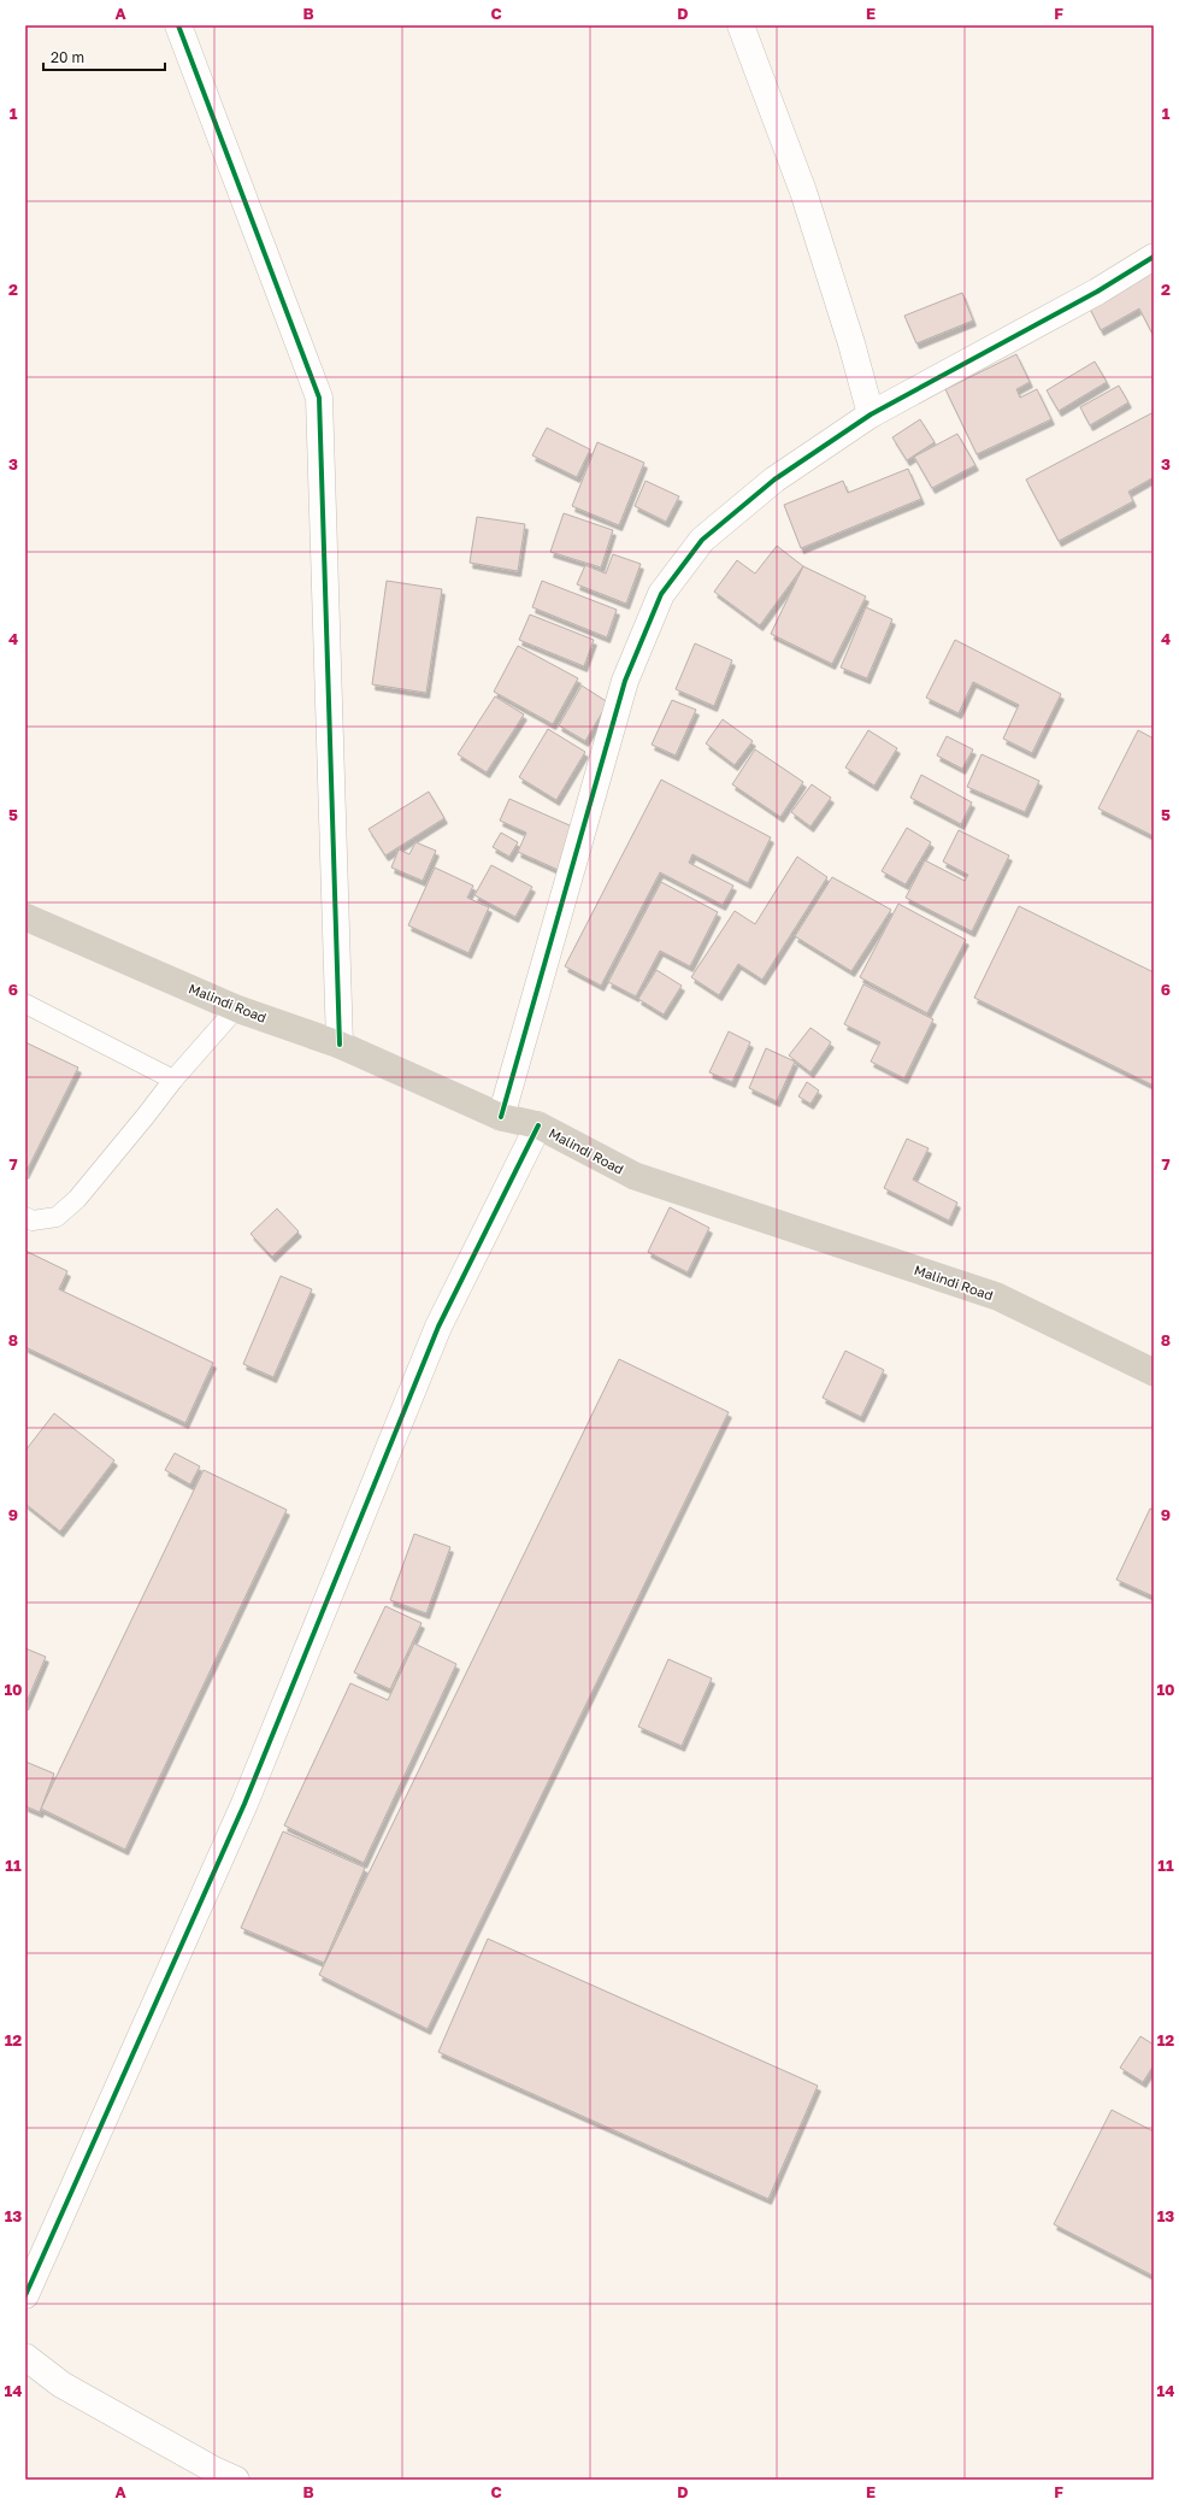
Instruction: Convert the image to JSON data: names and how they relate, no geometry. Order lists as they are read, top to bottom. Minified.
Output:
{"streets":{"highway":["Malindi Road"]},"scale_bar":"20 m","grid":{"columns":["A","B","C","D","E","F"],"rows":["1","2","3","4","5","6","7","8","9","10","11","12","13","14"]}}
